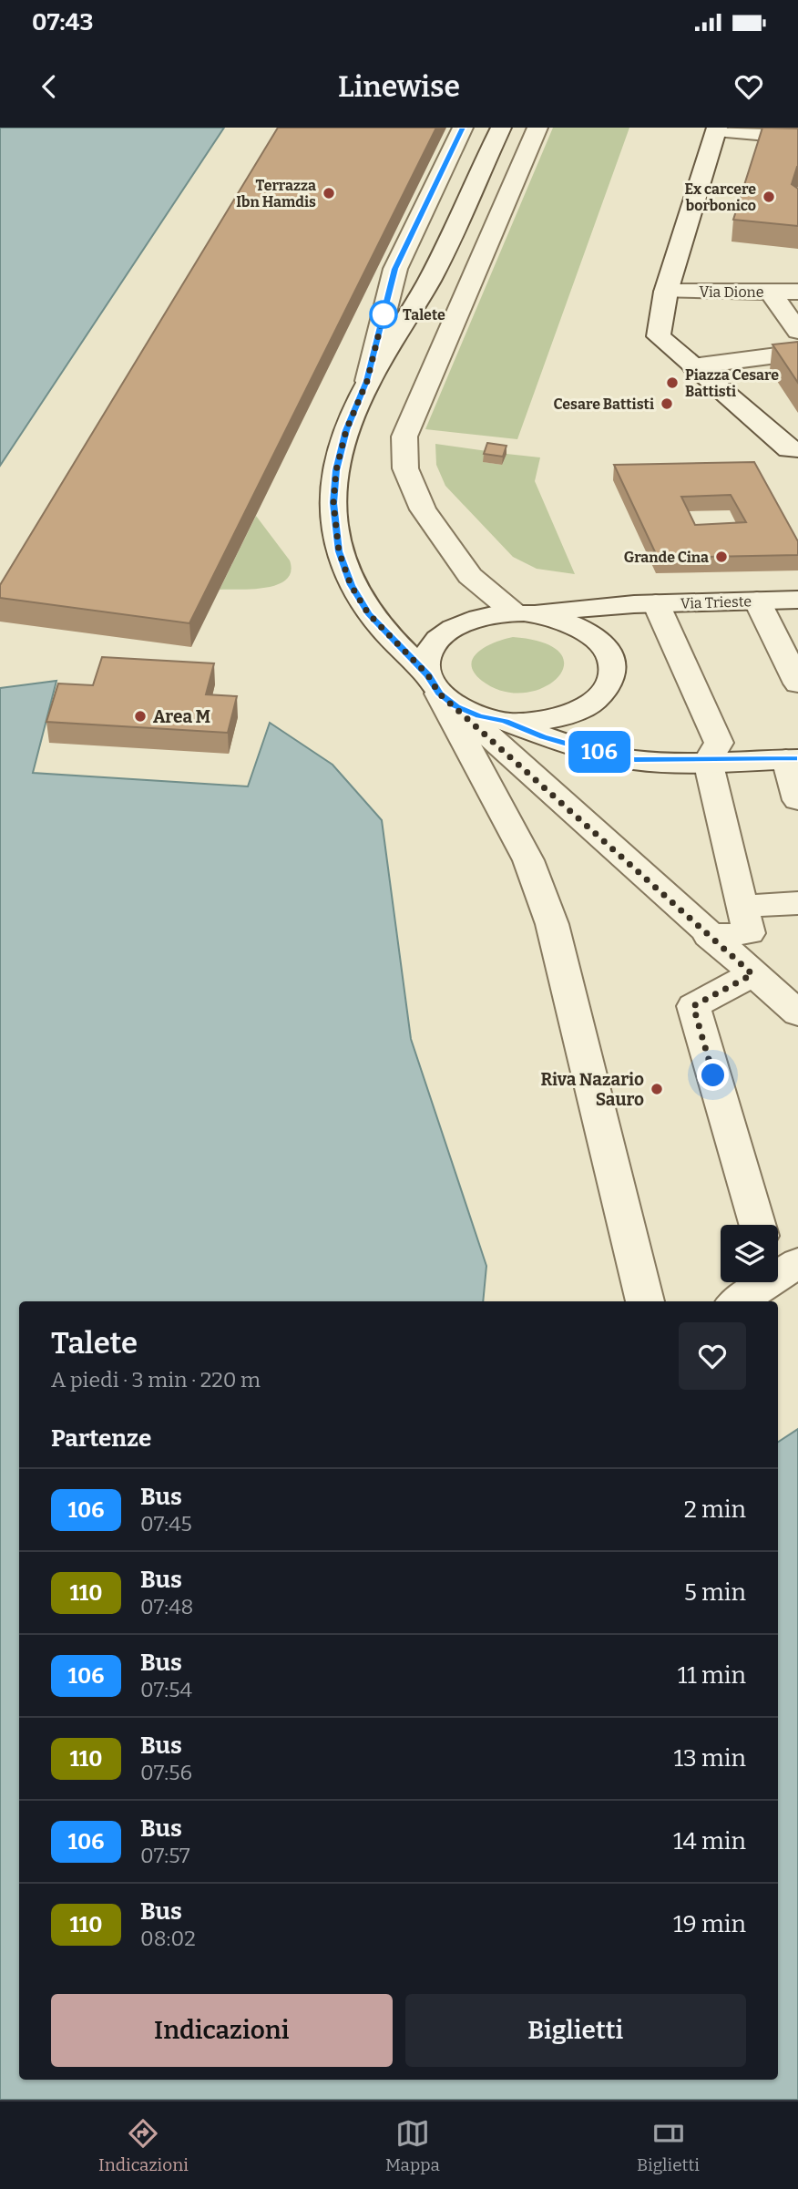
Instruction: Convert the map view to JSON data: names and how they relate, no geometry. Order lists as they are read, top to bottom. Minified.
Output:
{"streets":{"street":["Via Dione","Via Trieste"]},"places":["Terrazza Ibn Hamdis","Ex carcere borbonico","Talete","Piazza Cesare Battisti","Cesare Battisti","Grande Cina","Area M","Riva Nazario Sauro"],"lines":["bus line 106"],"page":{"status":"07:43","header":"Linewise","on_map":"106","heading":[["Talete","A piedi · 3 min · 220 m"],"Partenze"],"list":[{"mark":"106","name":"Bus","note":"07:45","value":"2 min"},{"mark":"110","name":"Bus","note":"07:48","value":"5 min"},{"mark":"106","name":"Bus","note":"07:54","value":"11 min"},{"mark":"110","name":"Bus","note":"07:56","value":"13 min"},{"mark":"106","name":"Bus","note":"07:57","value":"14 min"},{"mark":"110","name":"Bus","note":"08:02","value":"19 min"}],"buttons":["Indicazioni","Biglietti"],"tabs":["Indicazioni","Mappa","Biglietti"]}}
